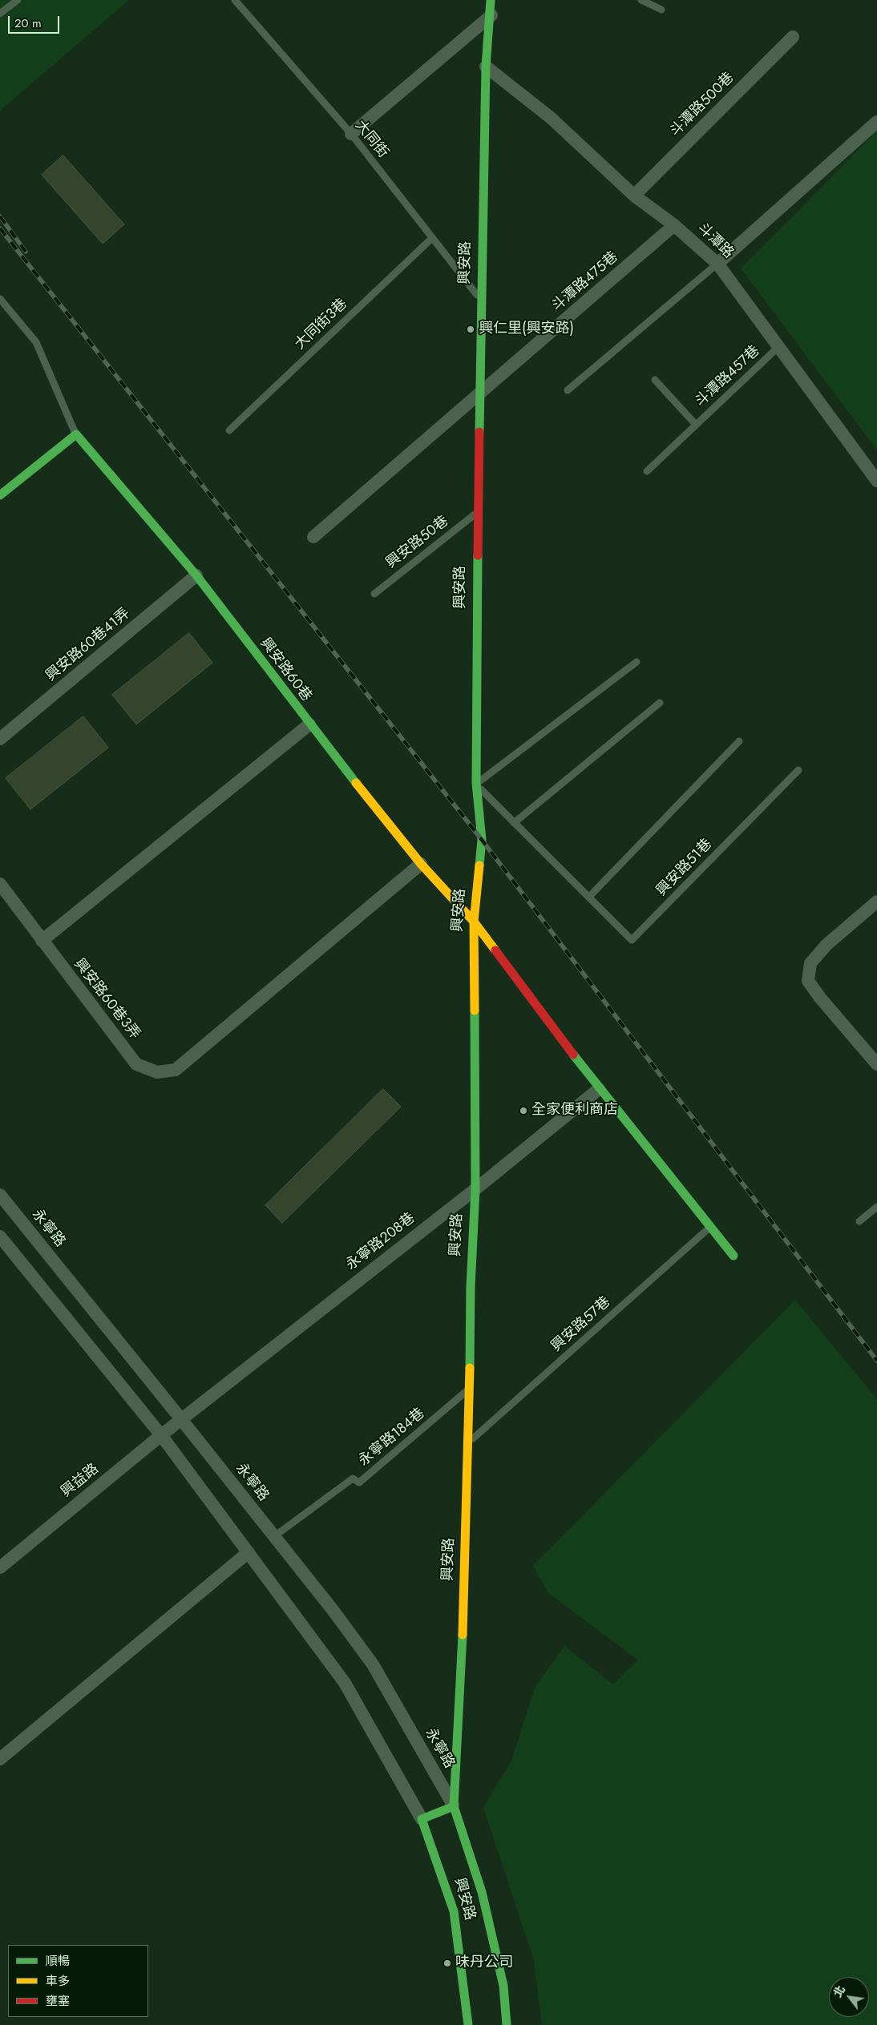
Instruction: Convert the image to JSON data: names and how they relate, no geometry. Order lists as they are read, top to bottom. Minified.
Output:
{"streets":{"street":["斗潭路500巷","斗潭路","興安路","斗潭路475巷","興安路60巷41弄","興安路60巷","興安路60巷3弄","永寧路","永寧路208巷","興益路"],"lane":["大同街","大同街3巷","斗潭路457巷","興安路50巷","興安路51巷","興安路57巷","永寧路184巷"]},"crossings":[["斗潭路500巷","斗潭路"],["大同街","興安路"],["大同街","大同街3巷"],["斗潭路","興安路"],["斗潭路","斗潭路475巷"],["斗潭路","斗潭路457巷"],["興安路","斗潭路475巷"],["興安路","興安路50巷"],["興安路","興安路60巷"],["興安路","興安路51巷"],["興安路","永寧路"],["興安路","永寧路208巷"],["興安路","興安路57巷"],["興安路","永寧路184巷"],["興安路60巷41弄","興安路60巷"],["興安路60巷","興安路60巷3弄"],["興安路60巷","永寧路208巷"],["興安路60巷","興安路57巷"],["永寧路","永寧路208巷"],["永寧路","永寧路184巷"],["永寧路","興益路"],["永寧路208巷","興益路"]],"places":["興仁里(興安路)","全家便利商店","味丹公司"],"legend":["順暢","車多","壅塞"],"scale_bar":"20 m","north":"top left"}
